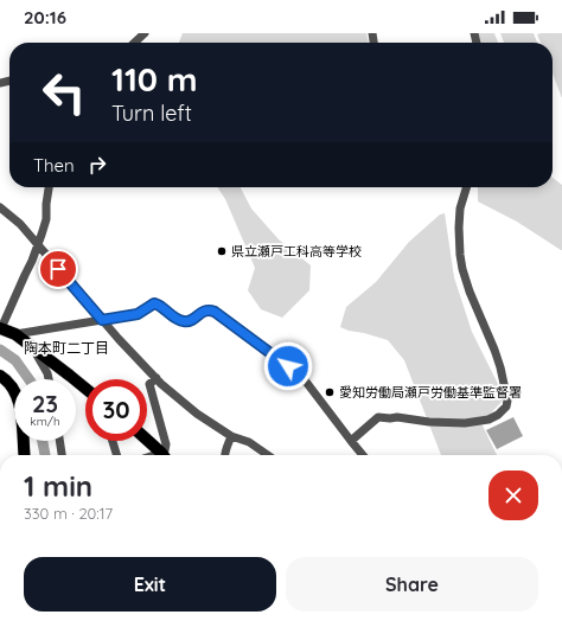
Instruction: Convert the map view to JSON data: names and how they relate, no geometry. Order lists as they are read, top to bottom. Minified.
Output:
{"districts":["陶本町二丁目"],"places":["県立瀬戸工科高等学校","愛知労働局瀬戸労働基準監督署"],"page":{"status":"20:16","turn":["110 m","Turn left"],"then":"Then","speed":"23 km/h","limit":"30","heading":["1 min","330 m · 20:17"],"buttons":["Exit","Share"]}}
